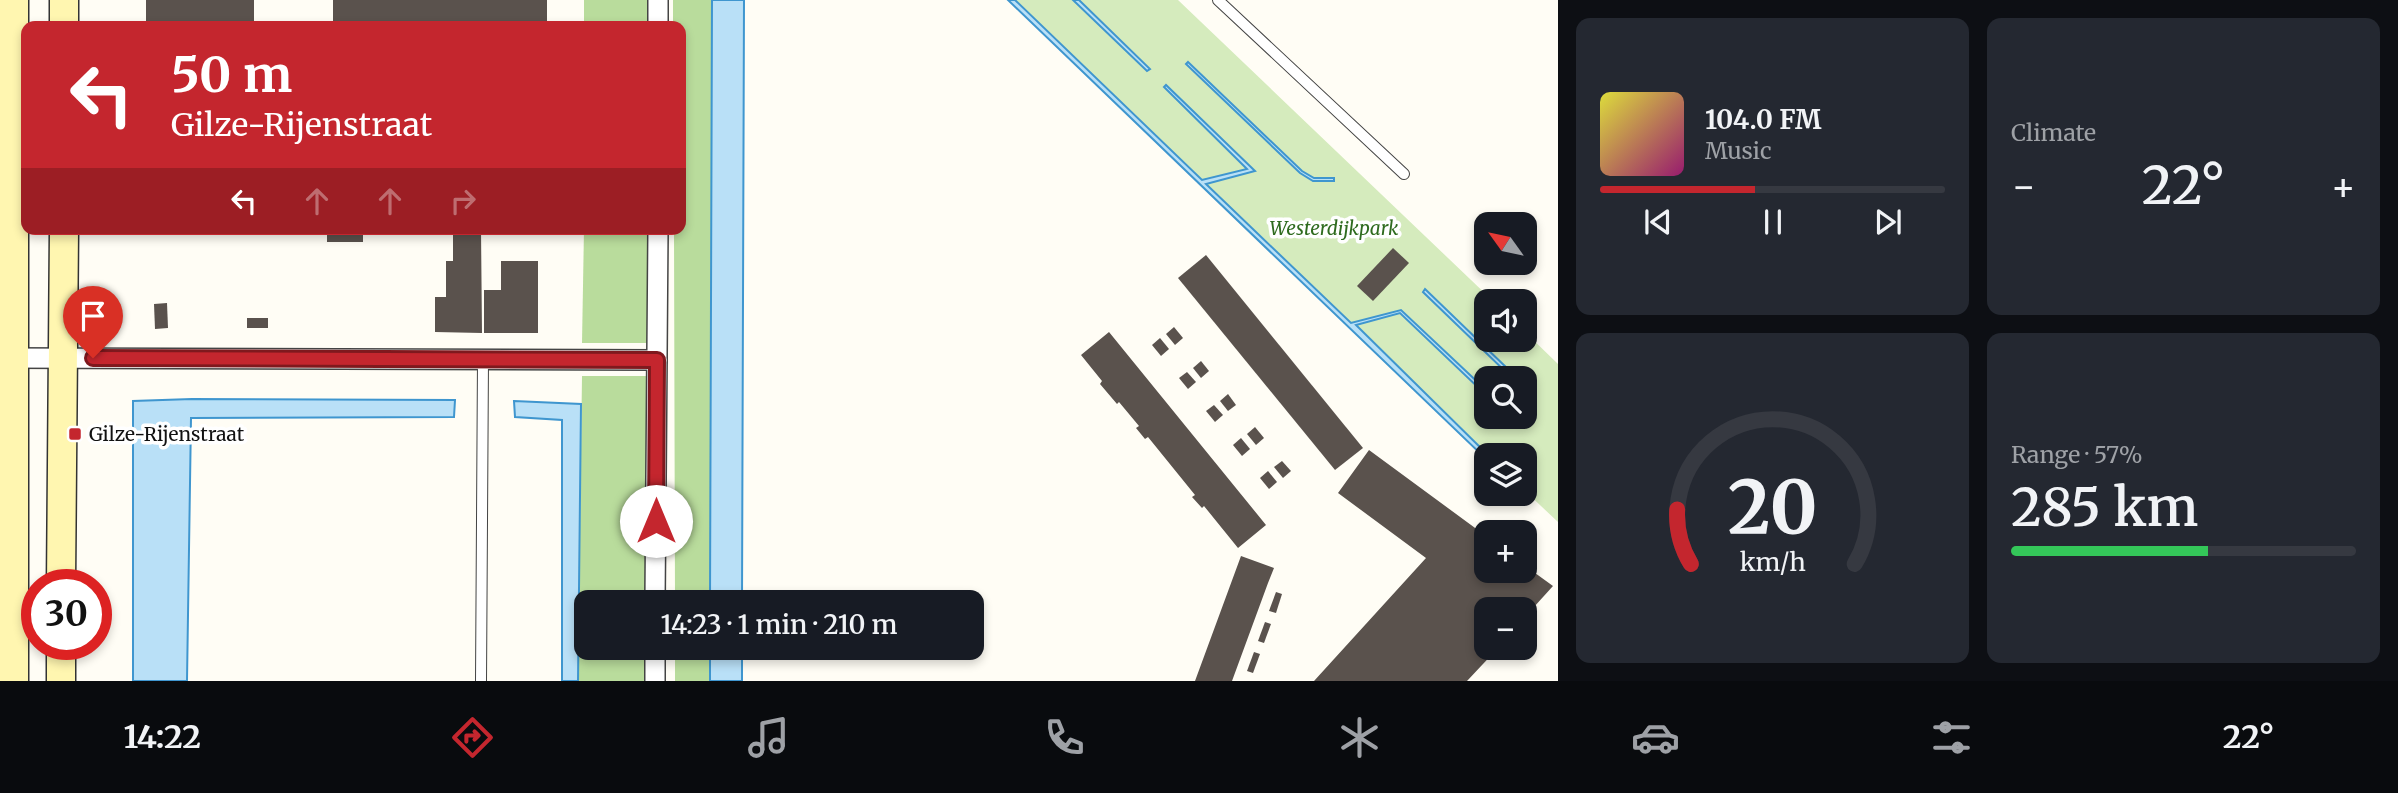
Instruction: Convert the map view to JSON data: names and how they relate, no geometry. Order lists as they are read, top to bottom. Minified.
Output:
{"parks":["Westerdijkpark"],"places":{"transit":["Gilze-Rijenstraat"]},"north":"top left","page":{"tile":["Climate",["Range · 57%","285 km"]],"turn":["50 m","Gilze-Rijenstraat"],"song":["104.0 FM","Music"],"heat":["−","22°","+"],"map_buttons":["+","−"],"limit":"30","trip":"14:23 · 1 min · 210 m","tabs":["14:22","22°"],"gauge":["20","km/h"]}}
